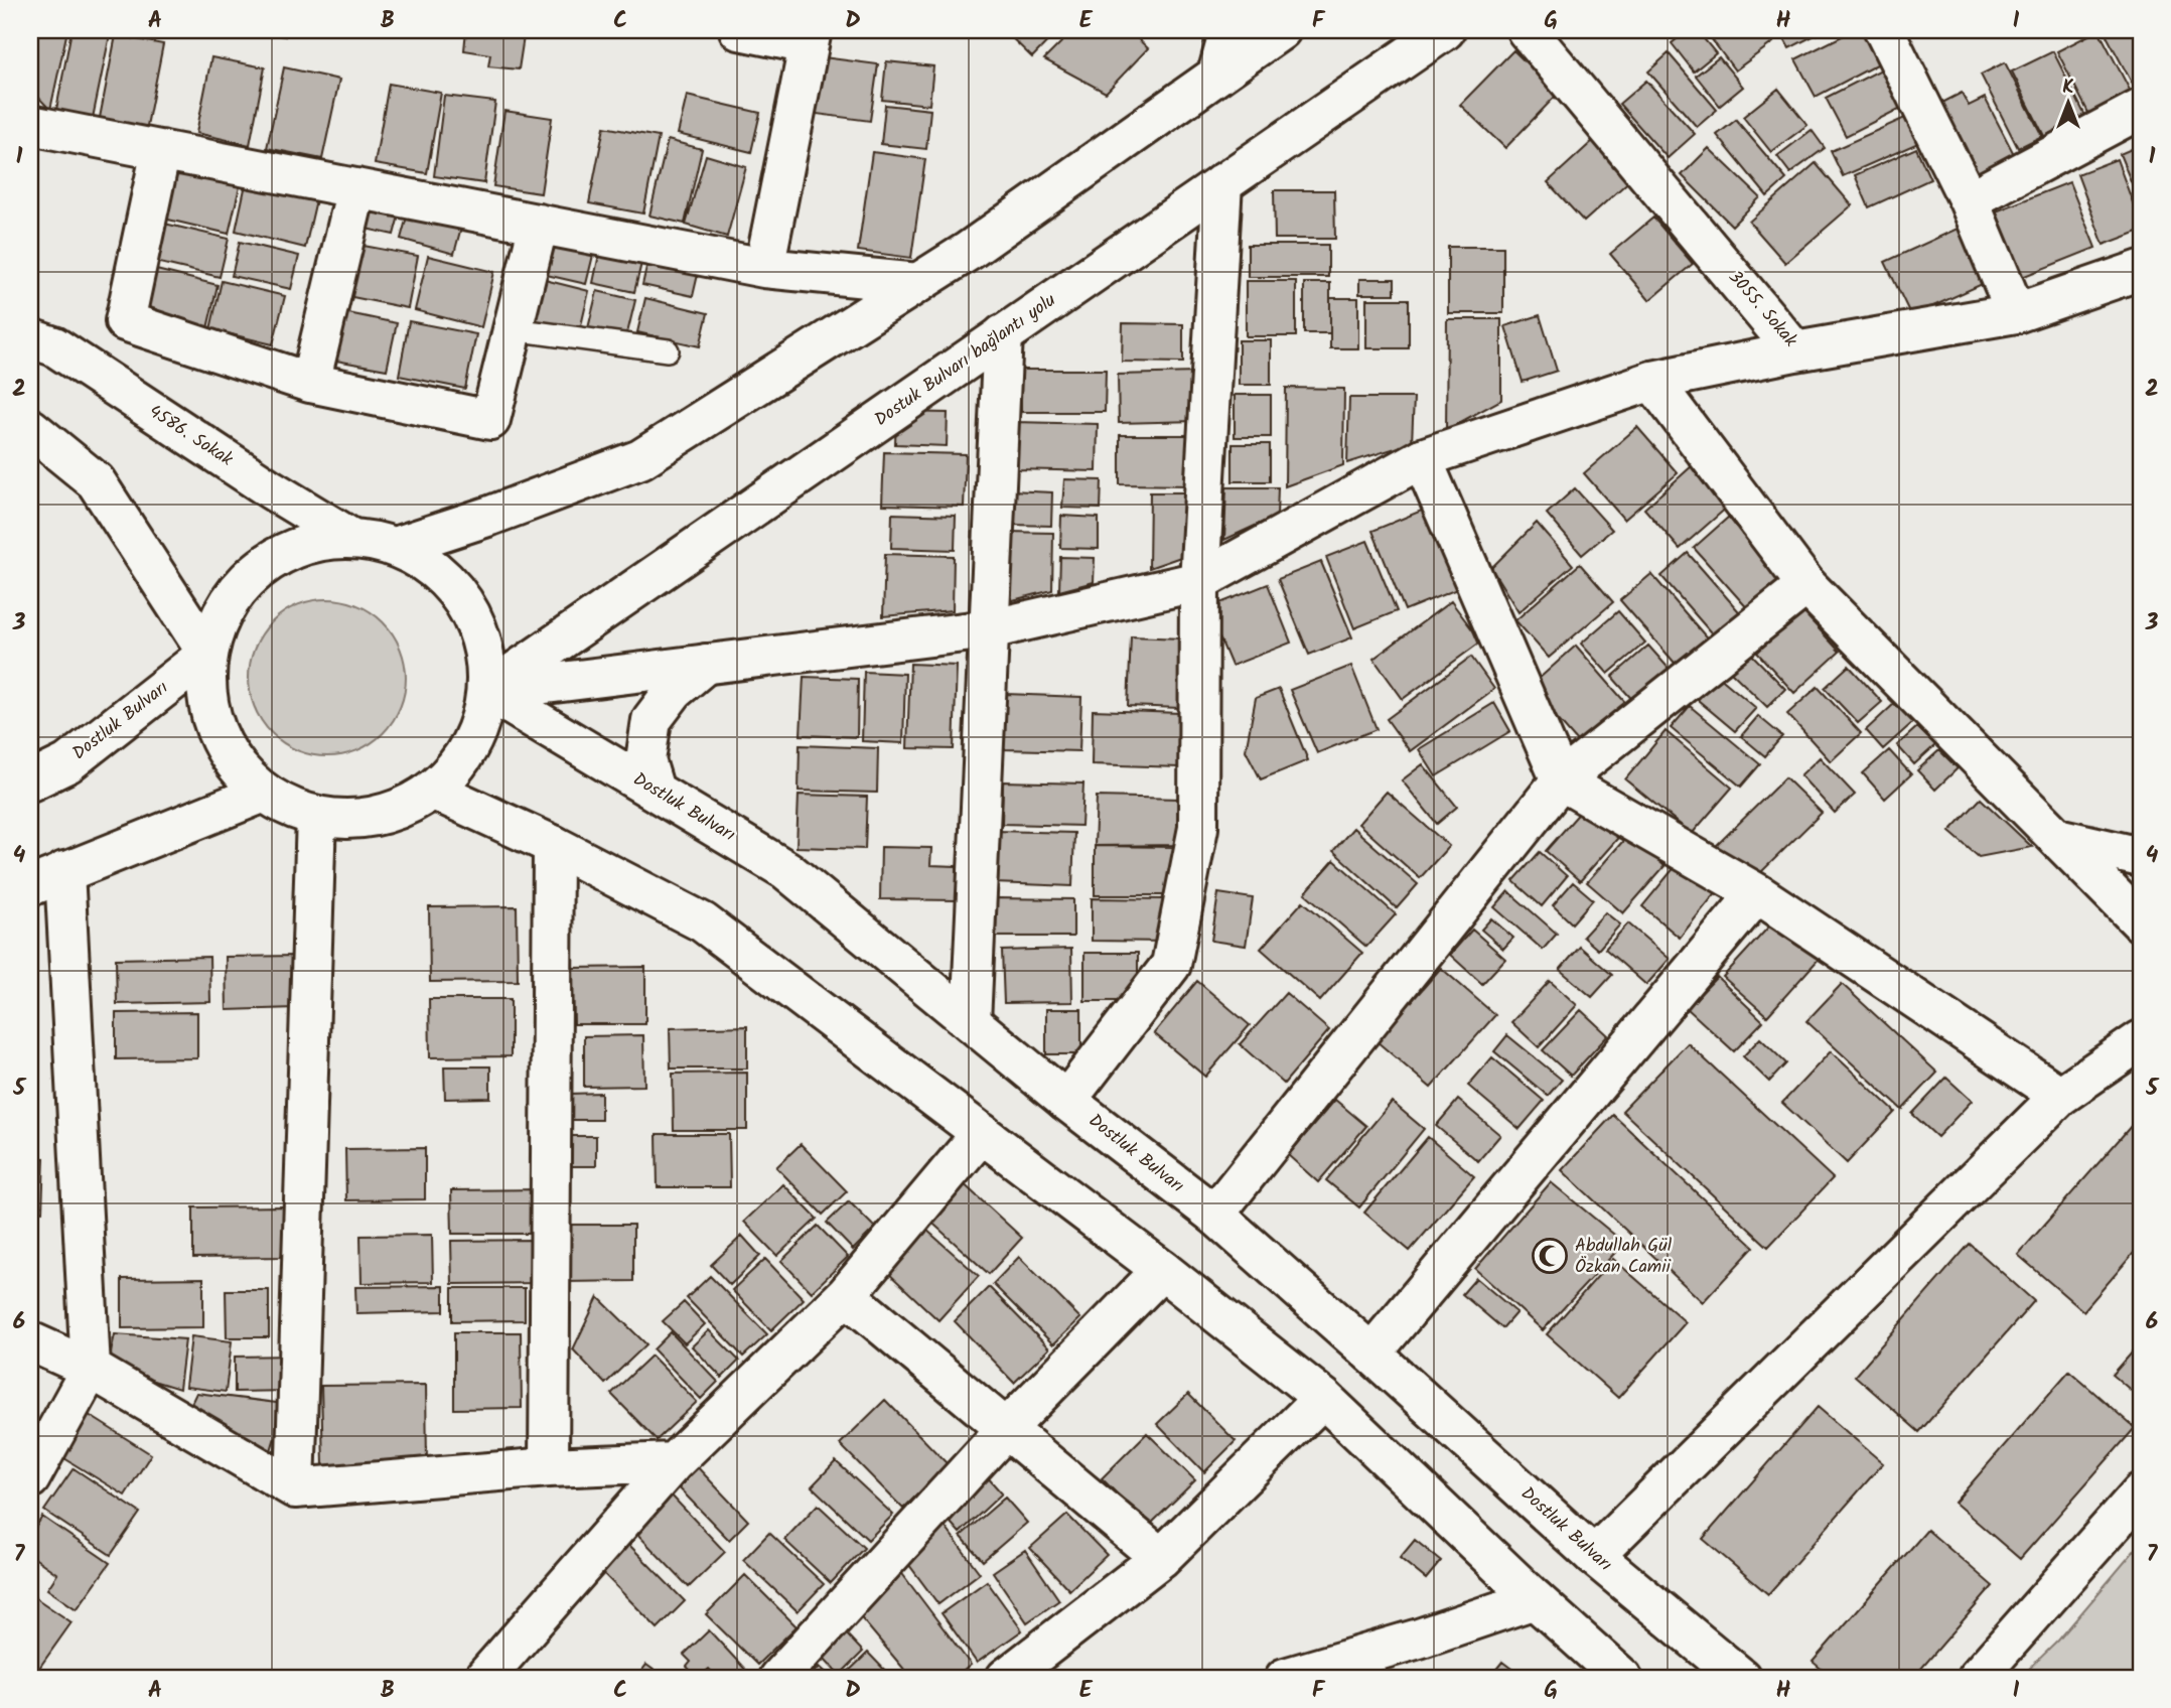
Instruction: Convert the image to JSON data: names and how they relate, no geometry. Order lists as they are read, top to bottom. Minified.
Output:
{"streets":{"street":["3055. Sokak","Dostuk Bulvarı bağlantı yolu","4586. Sokak","Dostluk Bulvarı"]},"crossings":[["Dostuk Bulvarı bağlantı yolu","Dostluk Bulvarı"]],"places":{"mosque":["Abdullah Gül Özkan Camii"]},"north":"top","grid":{"columns":["A","B","C","D","E","F","G","H","I"],"rows":["1","2","3","4","5","6","7"]}}
